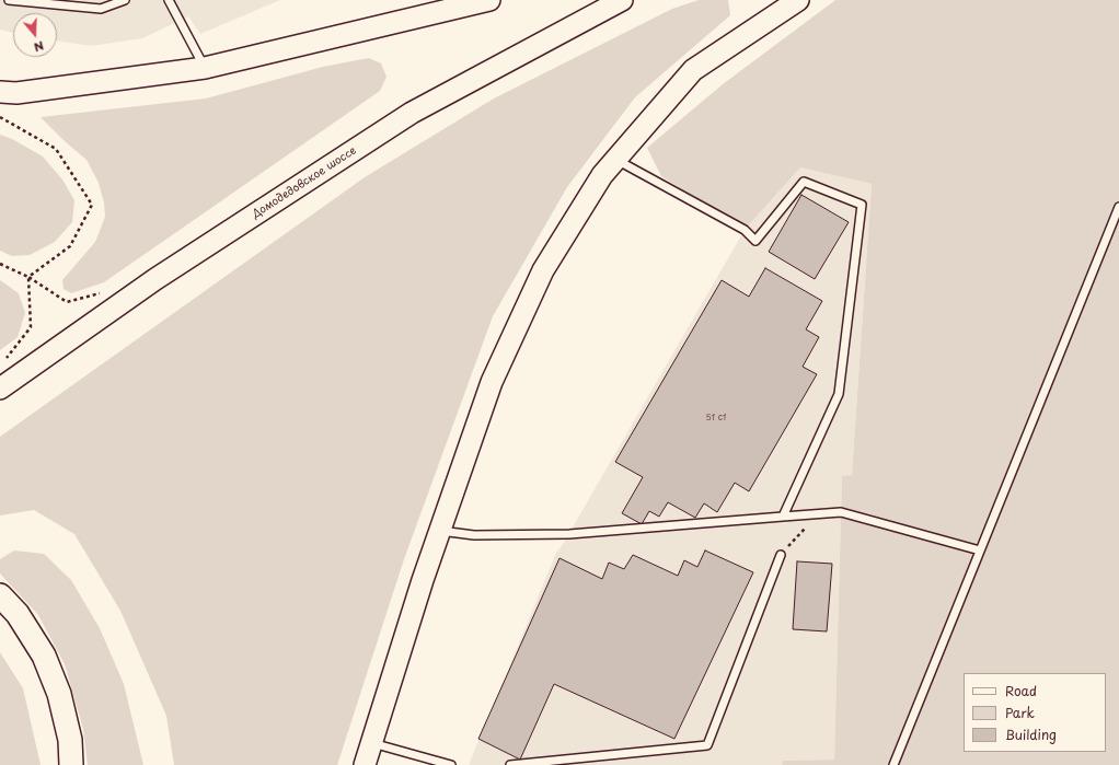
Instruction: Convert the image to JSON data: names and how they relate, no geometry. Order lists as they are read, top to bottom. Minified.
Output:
{"streets":{"main road":["Домодедовское шоссе"]},"house_numbers":["51 с1"],"legend":["Road","Park","Building"],"north":"bottom"}
